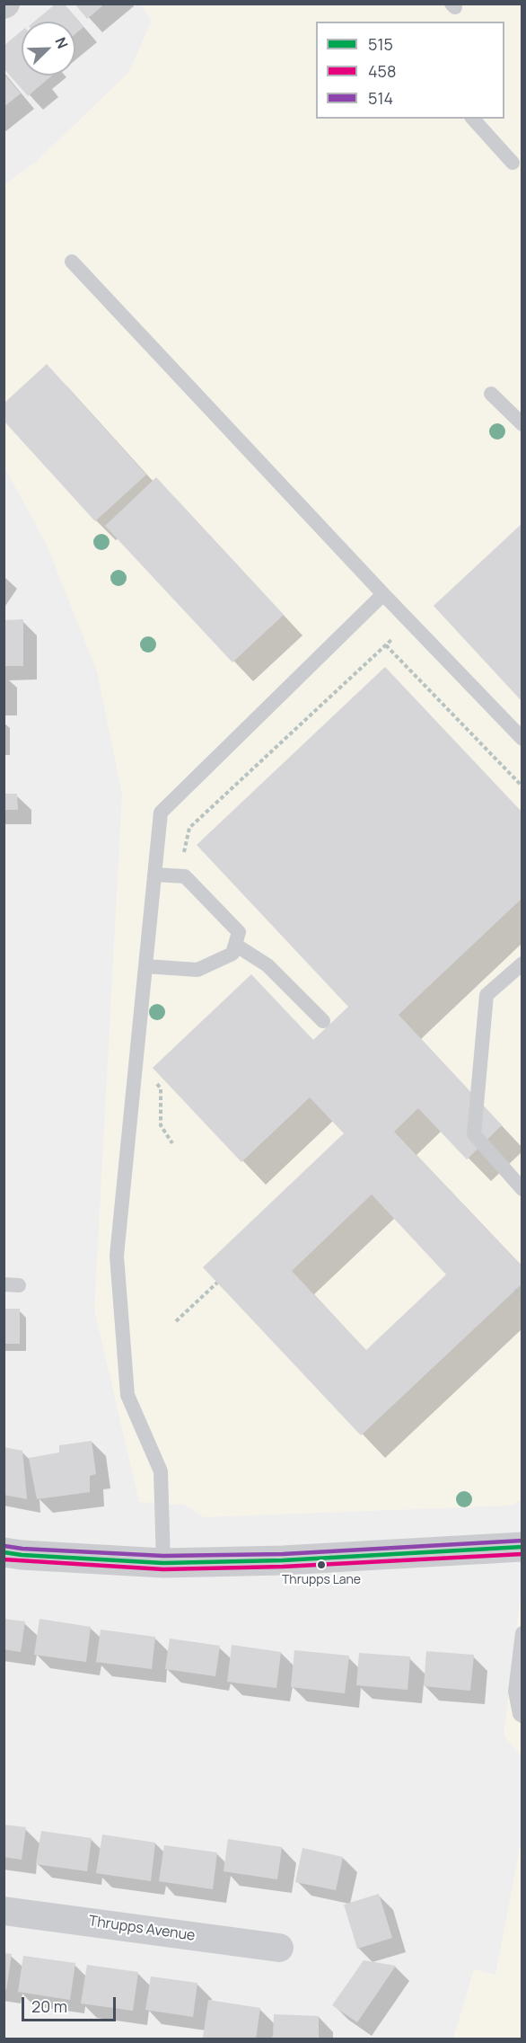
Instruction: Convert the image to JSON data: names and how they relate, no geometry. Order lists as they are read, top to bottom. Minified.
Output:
{"streets":{"street":["Thrupps Avenue"]},"places":["Thrupps Lane"],"lines":["transit line 514","transit line 515","transit line 458"],"legend":["515","458","514"],"scale_bar":"20 m","north":"top right"}
